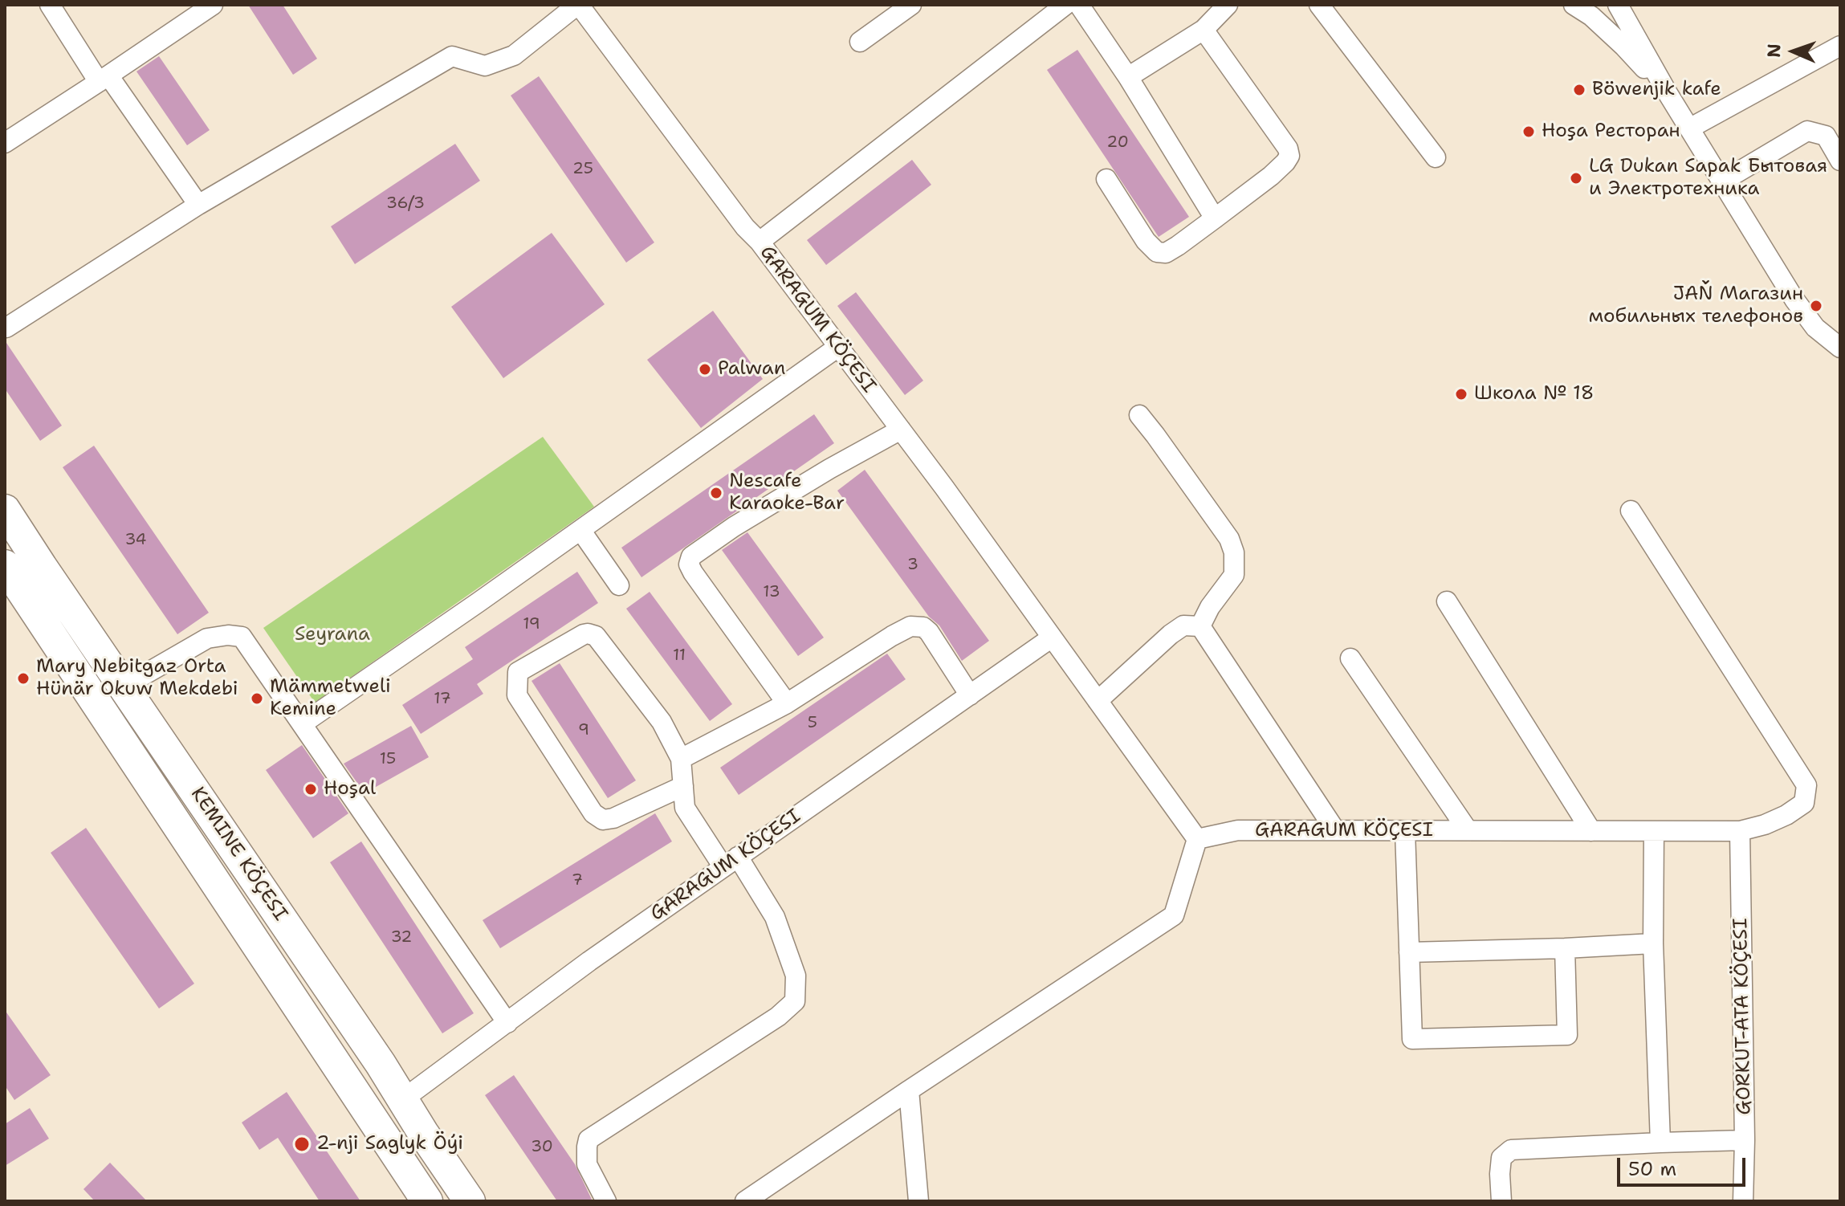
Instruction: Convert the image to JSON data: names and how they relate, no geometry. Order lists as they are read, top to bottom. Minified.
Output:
{"streets":{"main road":["KEMINE KÖÇESI"],"street":["GARAGUM KÖÇESI","GORKUT-ATA KÖÇESI"]},"crossings":[["GARAGUM KÖÇESI","KEMINE KÖÇESI"],["GARAGUM KÖÇESI","GORKUT-ATA KÖÇESI"]],"parks":["Seyrana"],"places":["Böwenjik kafe","Hoşa Ресторан","LG Dukan Sapak Бытовая и Электротехника","JAŇ Магазин мобильных телефонов","Palwan","Школа № 18","Nescafe Karaoke-Bar","Mary Nebitgaz Orta Hünär Okuw Mekdebi","Mämmetweli Kemine","Hoşal","2-nji Saglyk Öýi"],"house_numbers":["20","25","36/3","34","3","13","19","11","17","5","9","15","7","32","30"],"scale_bar":"50 m","north":"left"}
